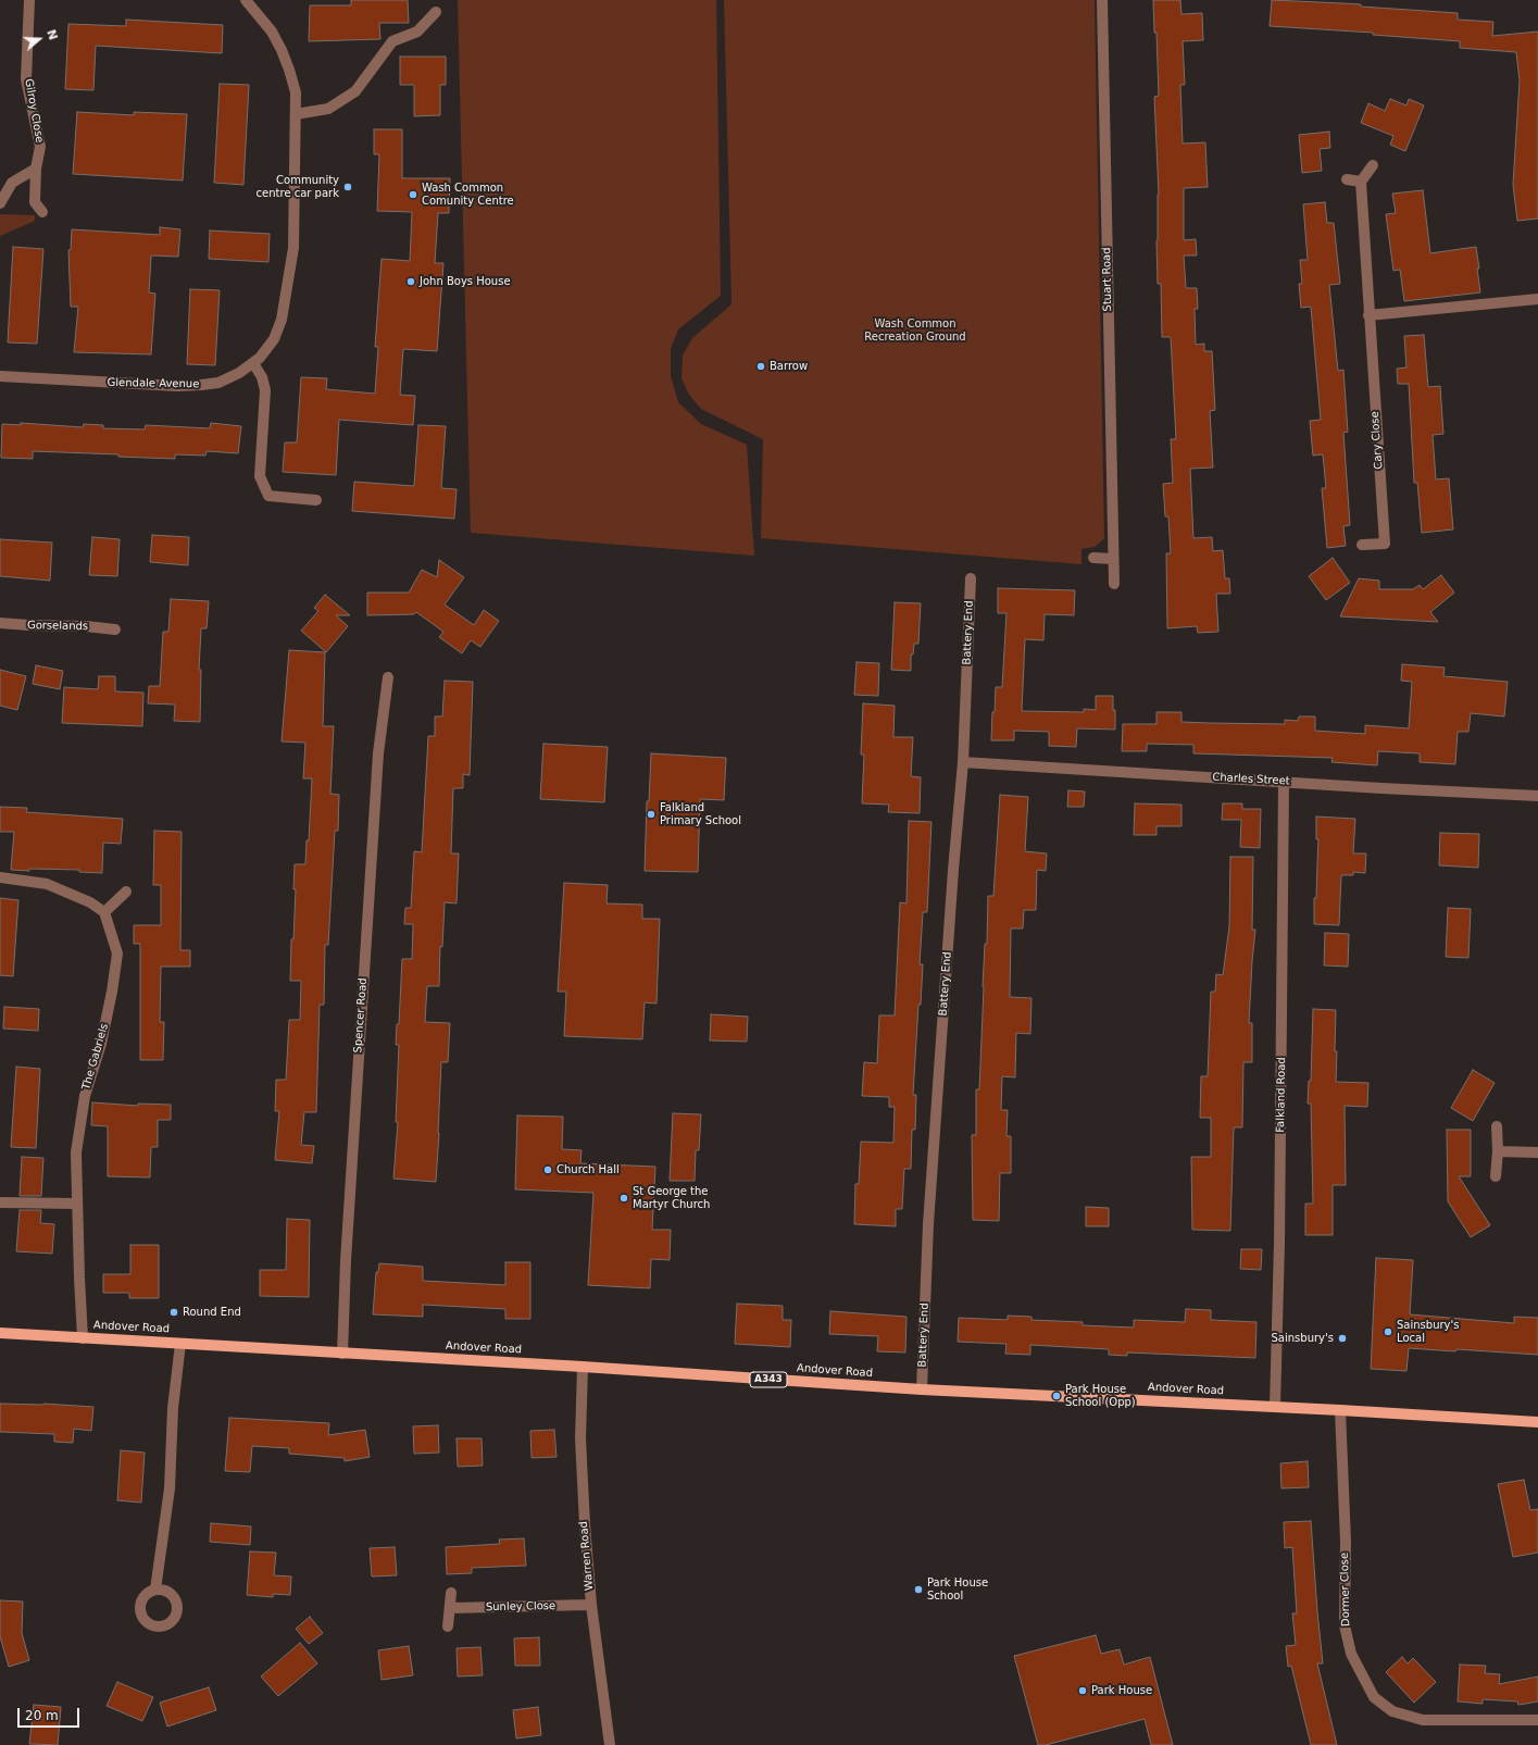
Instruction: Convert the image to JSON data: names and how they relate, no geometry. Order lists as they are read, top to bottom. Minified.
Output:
{"streets":{"main road":["Andover Road","A343"],"street":["Gilroy Close","Stuart Road","Glendale Avenue","Cary Close","Gorselands","Battery End","Charles Street","Spencer Road","The Gabriels","Falkland Road","Warren Road","Dormer Close","Sunley Close"]},"crossings":[["Battery End","Charles Street"],["Battery End","Andover Road"],["Charles Street","Falkland Road"],["Spencer Road","Andover Road"],["The Gabriels","Andover Road"],["Falkland Road","Andover Road"],["Andover Road","Warren Road"],["Andover Road","Dormer Close"],["Warren Road","Sunley Close"]],"parks":["Wash Common Recreation Ground"],"places":["Community centre car park","Wash Common Comunity Centre","John Boys House","Barrow","Falkland Primary School","Church Hall","St George the Martyr Church","Round End","Sainsbury's Local","Sainsbury's","Park House School (Opp)","Park House School","Park House"],"scale_bar":"20 m","north":"right"}
